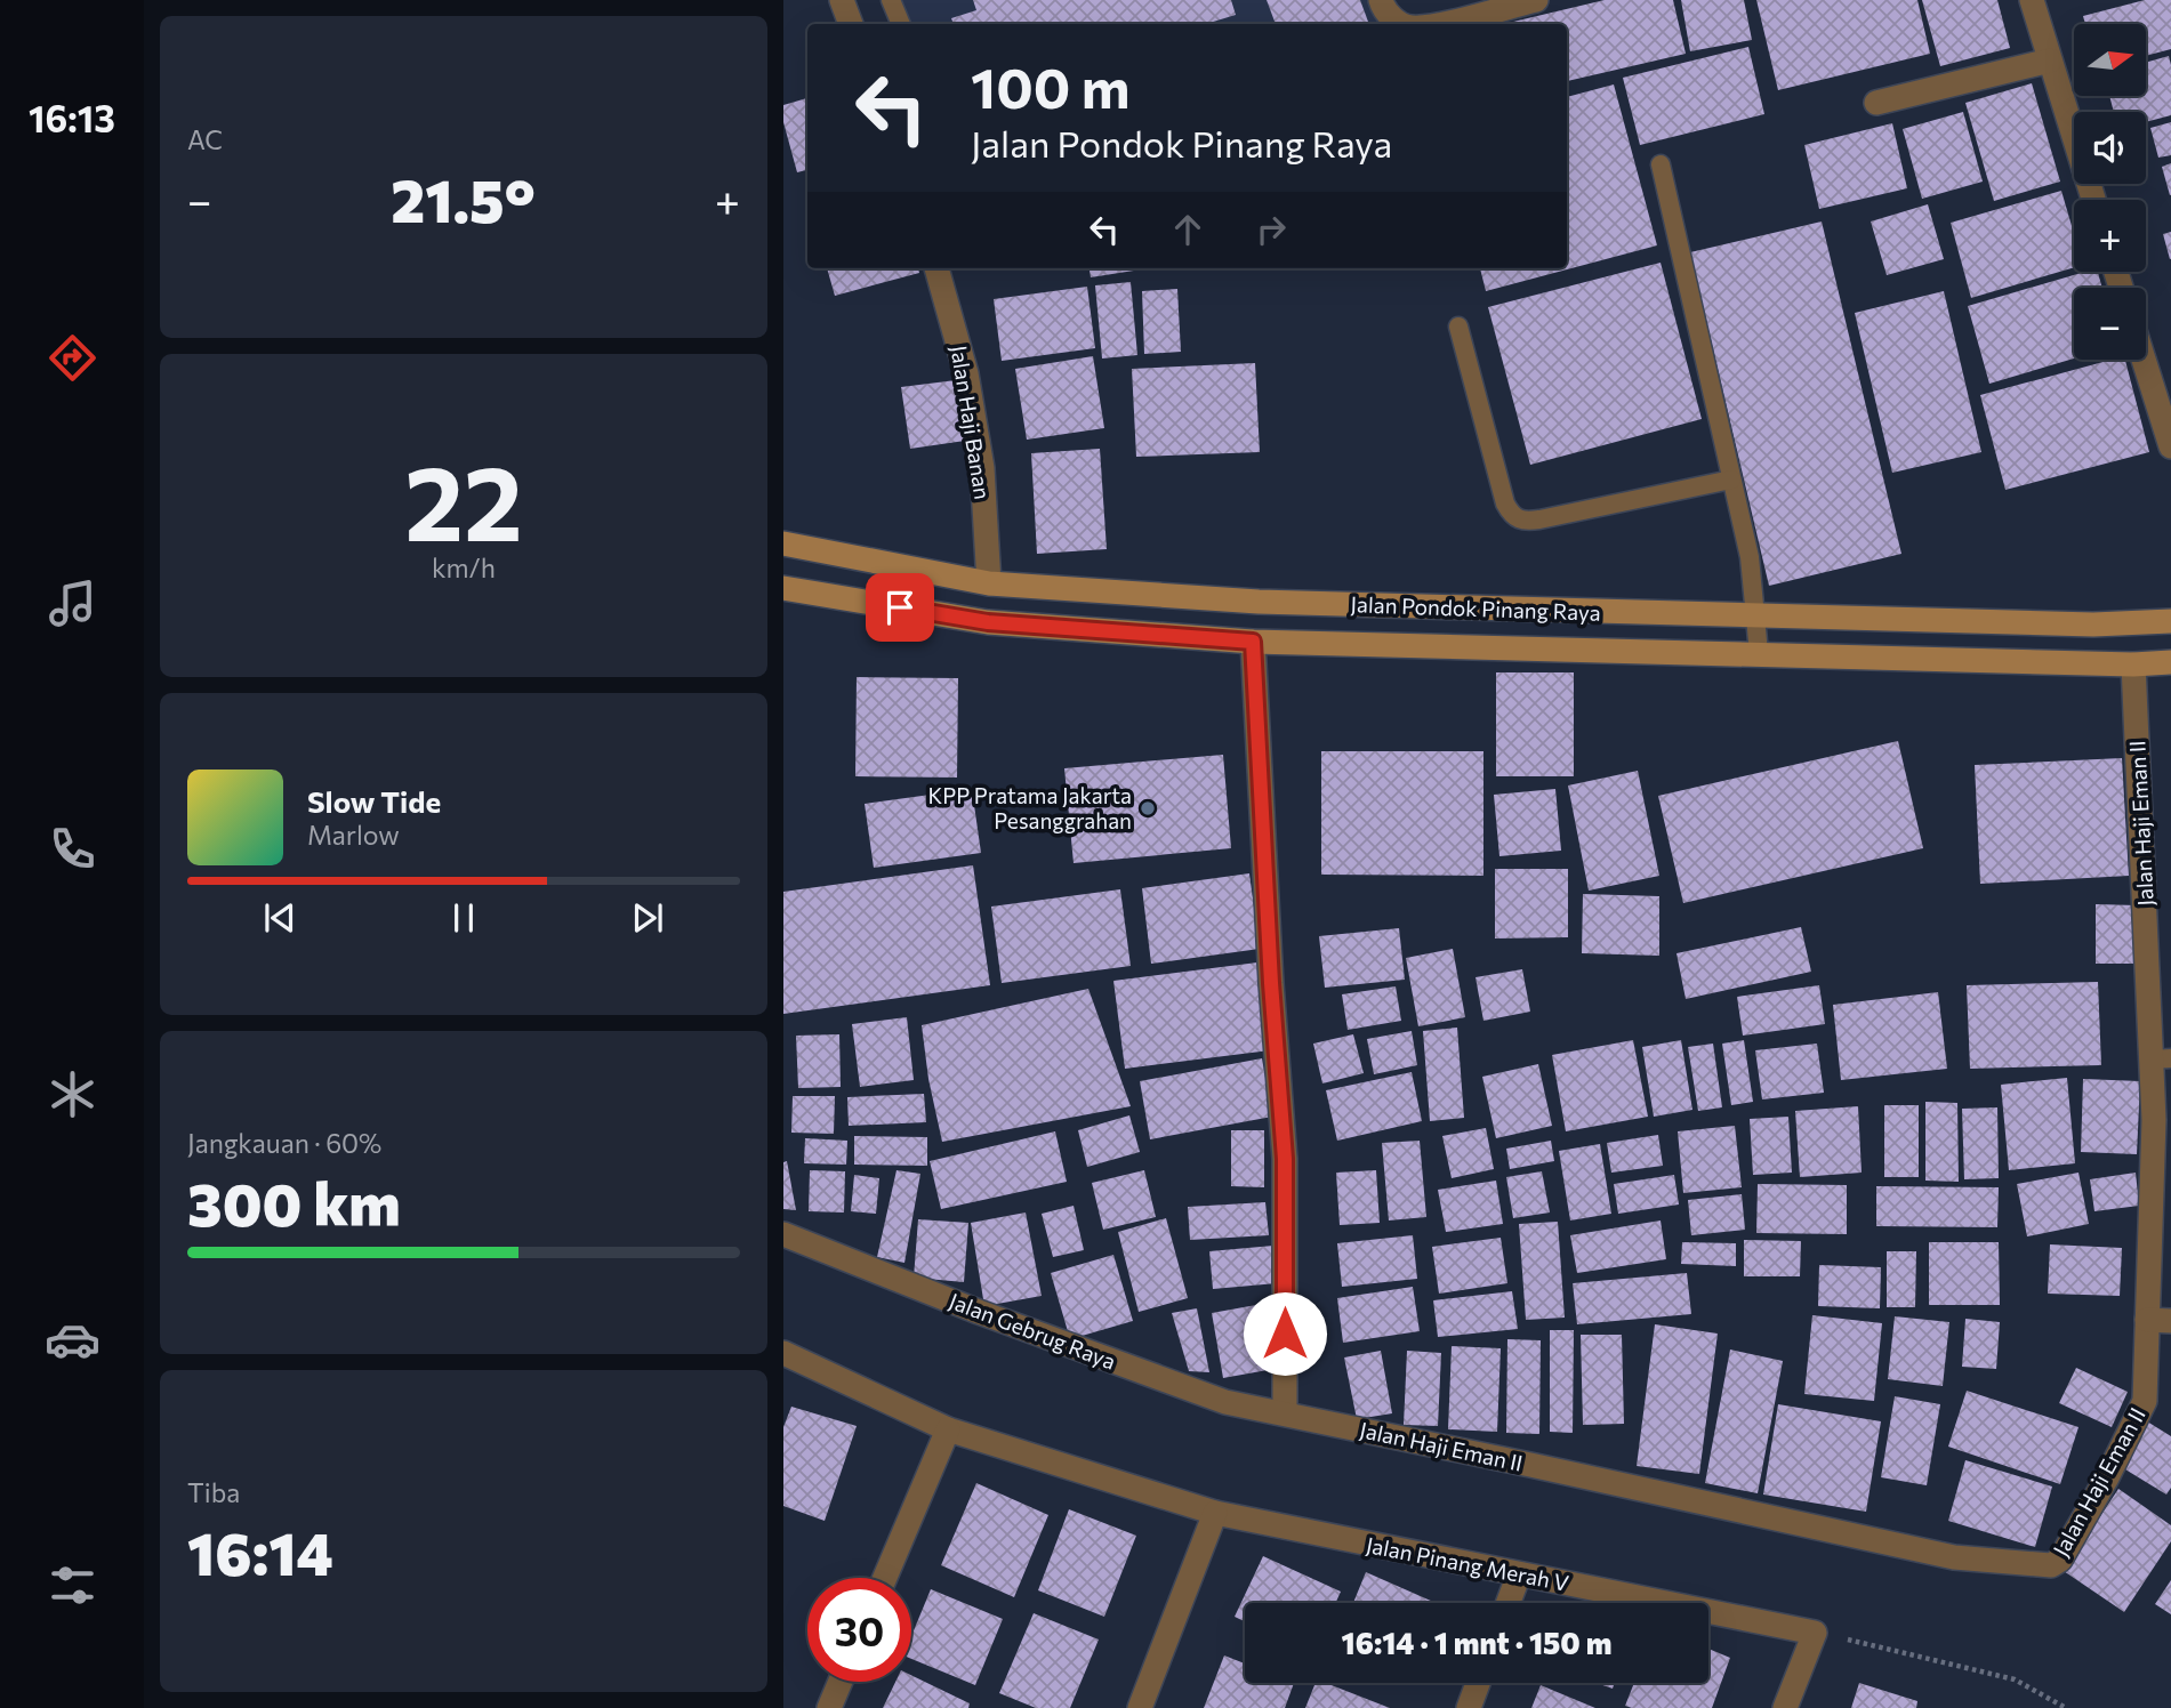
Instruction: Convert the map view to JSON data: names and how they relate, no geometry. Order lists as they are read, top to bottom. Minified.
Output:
{"streets":{"main road":["Jalan Pondok Pinang Raya"],"street":["Jalan Haji Banan","Jalan Haji Eman II","Jalan Gebrug Raya","Jalan Pinang Merah V"]},"crossings":[["Jalan Haji Banan","Jalan Pondok Pinang Raya"],["Jalan Pondok Pinang Raya","Jalan Haji Eman II"],["Jalan Haji Eman II","Jalan Gebrug Raya"]],"places":["KPP Pratama Jakarta Pesanggrahan"],"north":"right","page":{"tabs":"16:13","tile":["AC",["22","km/h"],["Jangkauan · 60%","300 km"],["Tiba","16:14"]],"map_buttons":["+","−"],"turn":["100 m","Jalan Pondok Pinang Raya"],"heat":["−","21.5°","+"],"song":["Slow Tide","Marlow"],"limit":"30","trip":"16:14 · 1 mnt · 150 m"}}
